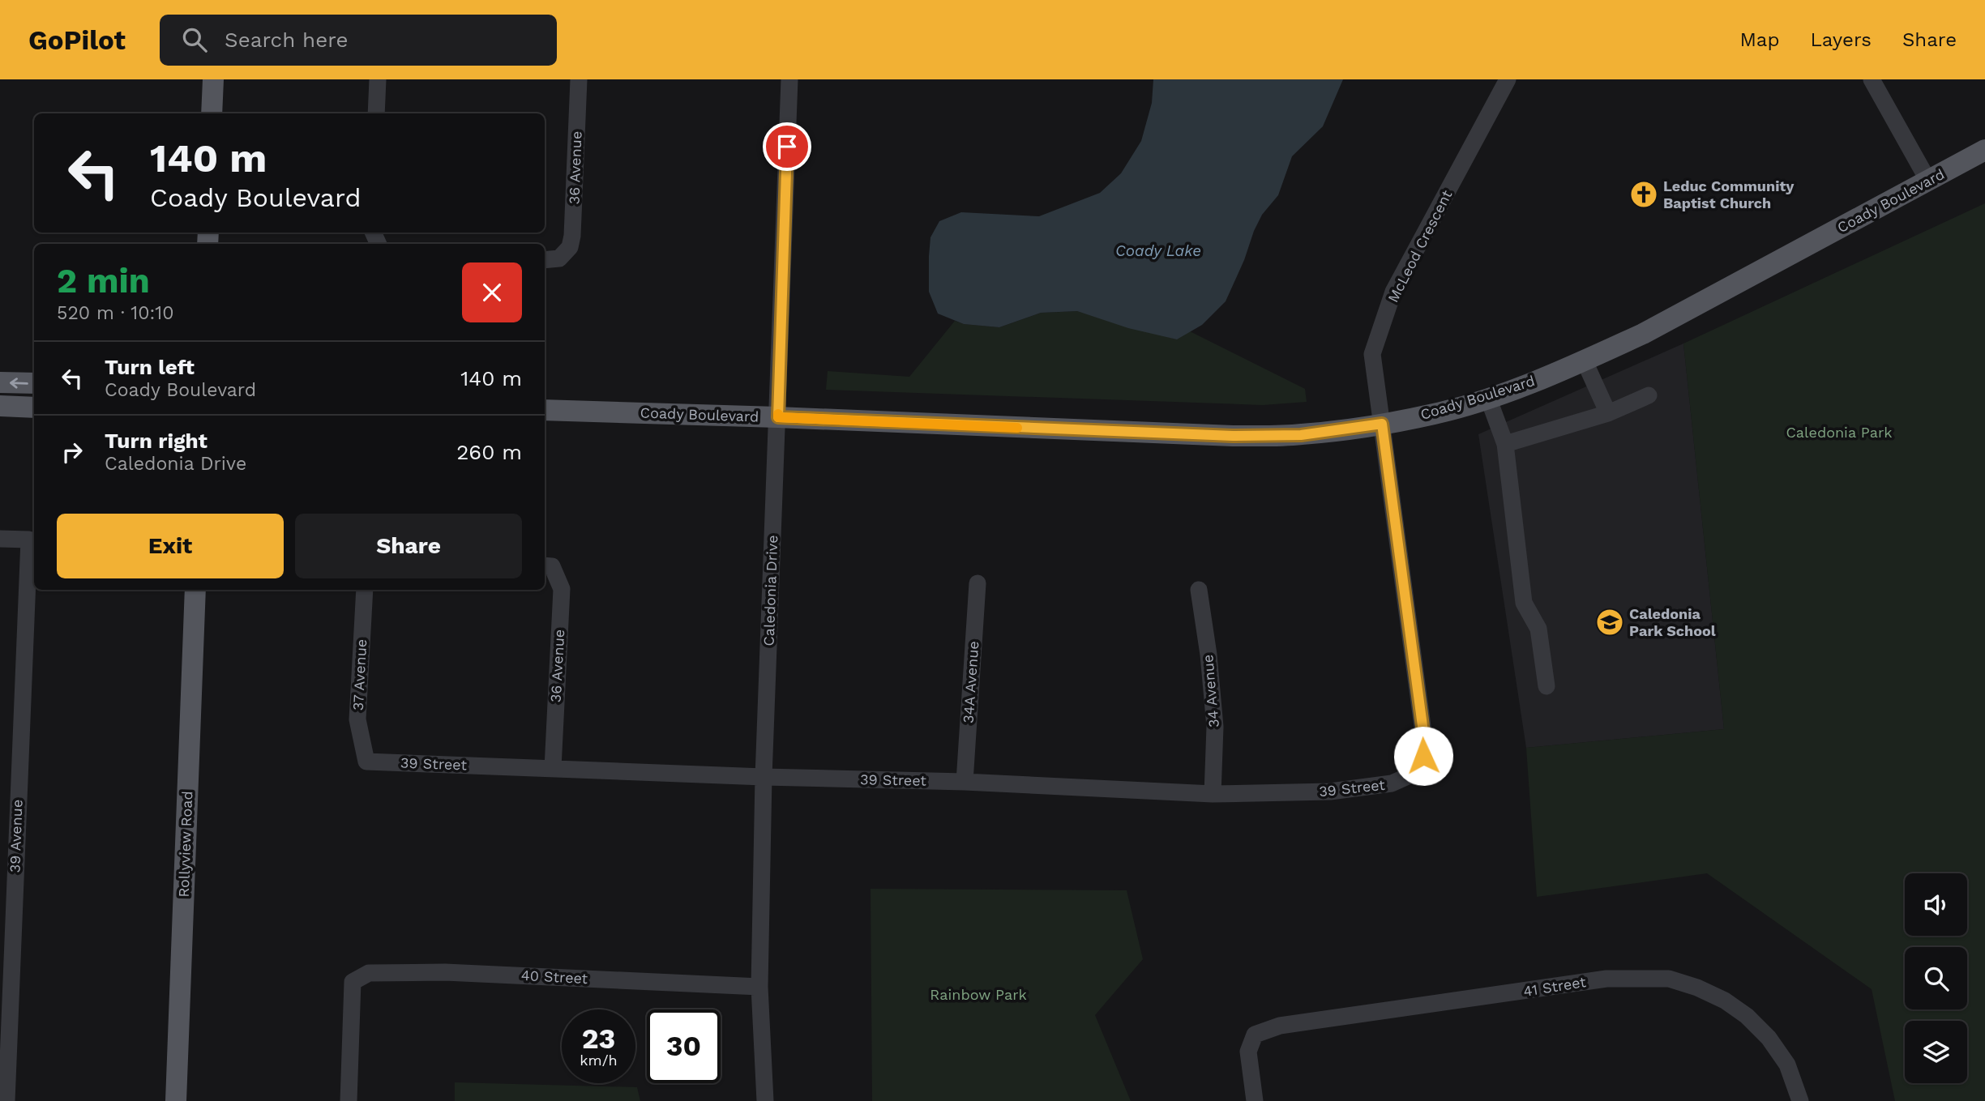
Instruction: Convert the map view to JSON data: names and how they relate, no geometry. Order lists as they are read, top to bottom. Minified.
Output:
{"streets":{"main road":["Coady Boulevard","Rollyview Road"],"street":["36 Avenue","McLeod Crescent","Caledonia Drive","37 Avenue","34A Avenue","34 Avenue","39 Street","39 Avenue","40 Street","41 Street"]},"crossings":[["36 Avenue","39 Street"],["Coady Boulevard","McLeod Crescent"],["Coady Boulevard","Caledonia Drive"],["McLeod Crescent","39 Street"],["Caledonia Drive","39 Street"],["Caledonia Drive","40 Street"],["37 Avenue","39 Street"],["34A Avenue","39 Street"],["34 Avenue","39 Street"]],"water":["Coady Lake"],"parks":["Caledonia Park","Rainbow Park"],"places":{"church":["Leduc Community Baptist Church"],"school or university":["Caledonia Park School"]},"page":{"header":"GoPilot","search":"Search here","nav":["Map","Layers","Share"],"turn":["140 m","Coady Boulevard"],"heading":["2 min","520 m · 10:10"],"list":[{"name":"Turn left","note":"Coady Boulevard","value":"140 m"},{"name":"Turn right","note":"Caledonia Drive","value":"260 m"}],"buttons":["Exit","Share"],"speed":"23 km/h","limit":"30"}}
